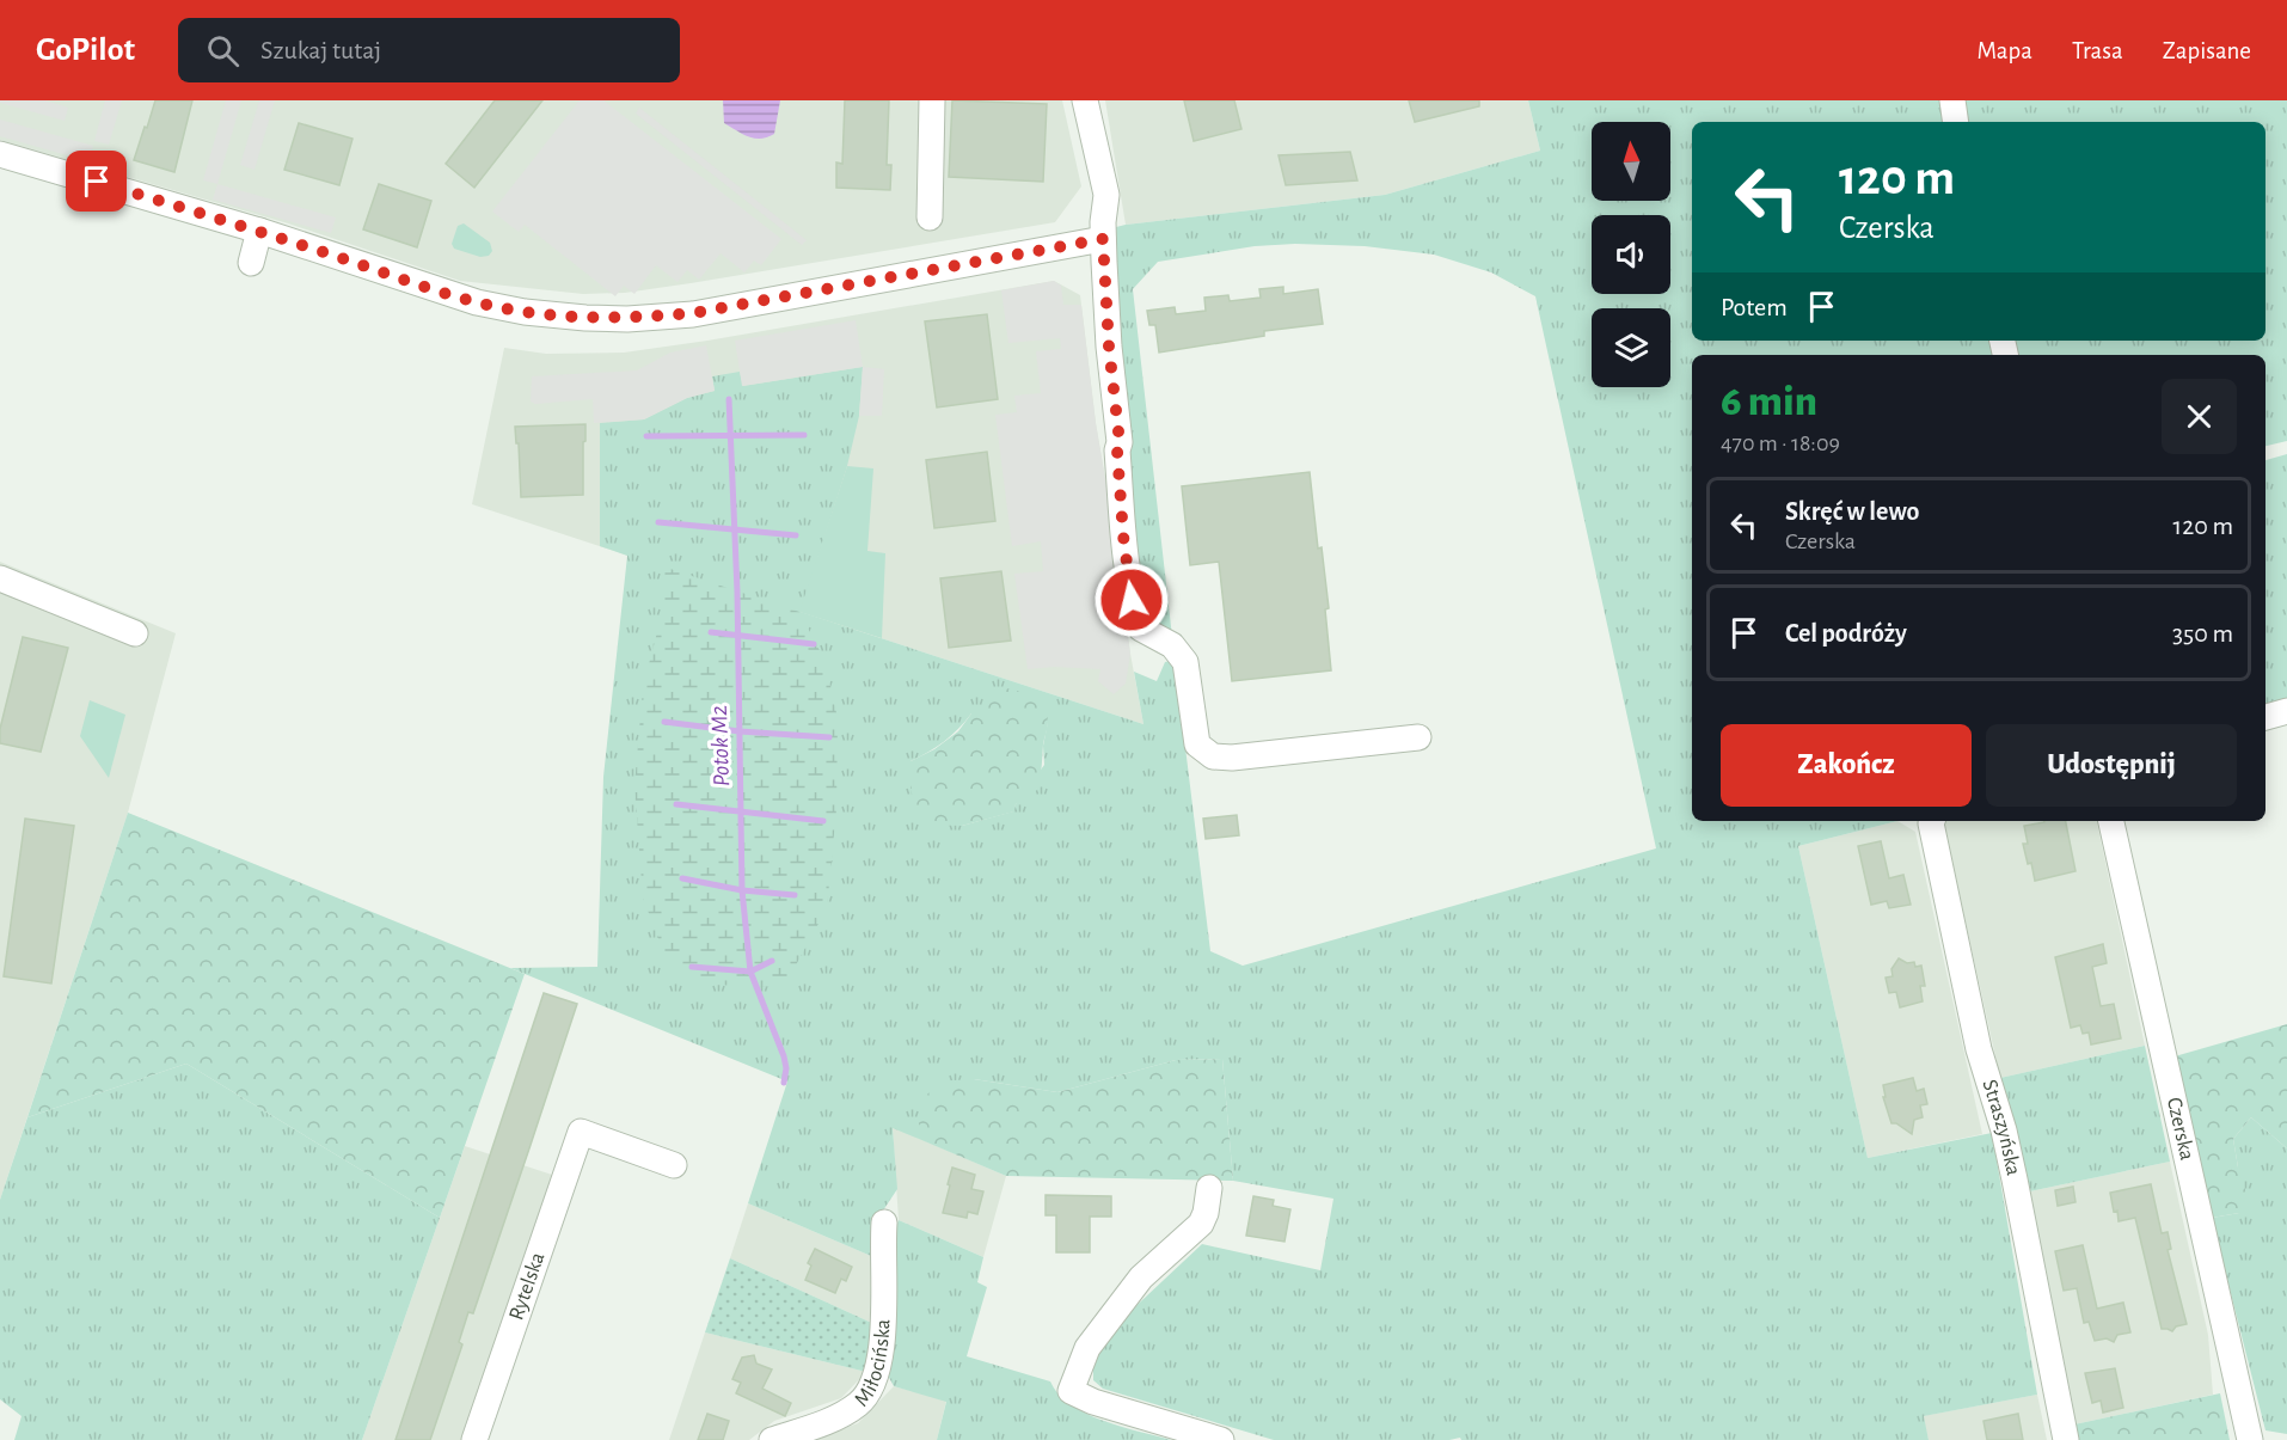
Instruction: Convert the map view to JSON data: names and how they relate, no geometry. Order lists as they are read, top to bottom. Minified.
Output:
{"streets":{"street":["Straszyńska","Czerska","Rytelska","Miłocińska"]},"water":["Potok M2"],"north":"top","page":{"header":"GoPilot","search":"Szukaj tutaj","nav":["Mapa","Trasa","Zapisane"],"turn":["120 m","Czerska"],"then":"Potem","heading":["6 min","470 m · 18:09"],"list":[{"name":"Skręć w lewo","note":"Czerska","value":"120 m"},{"name":"Cel podróży","value":"350 m"}],"buttons":["Zakończ","Udostępnij"]}}
